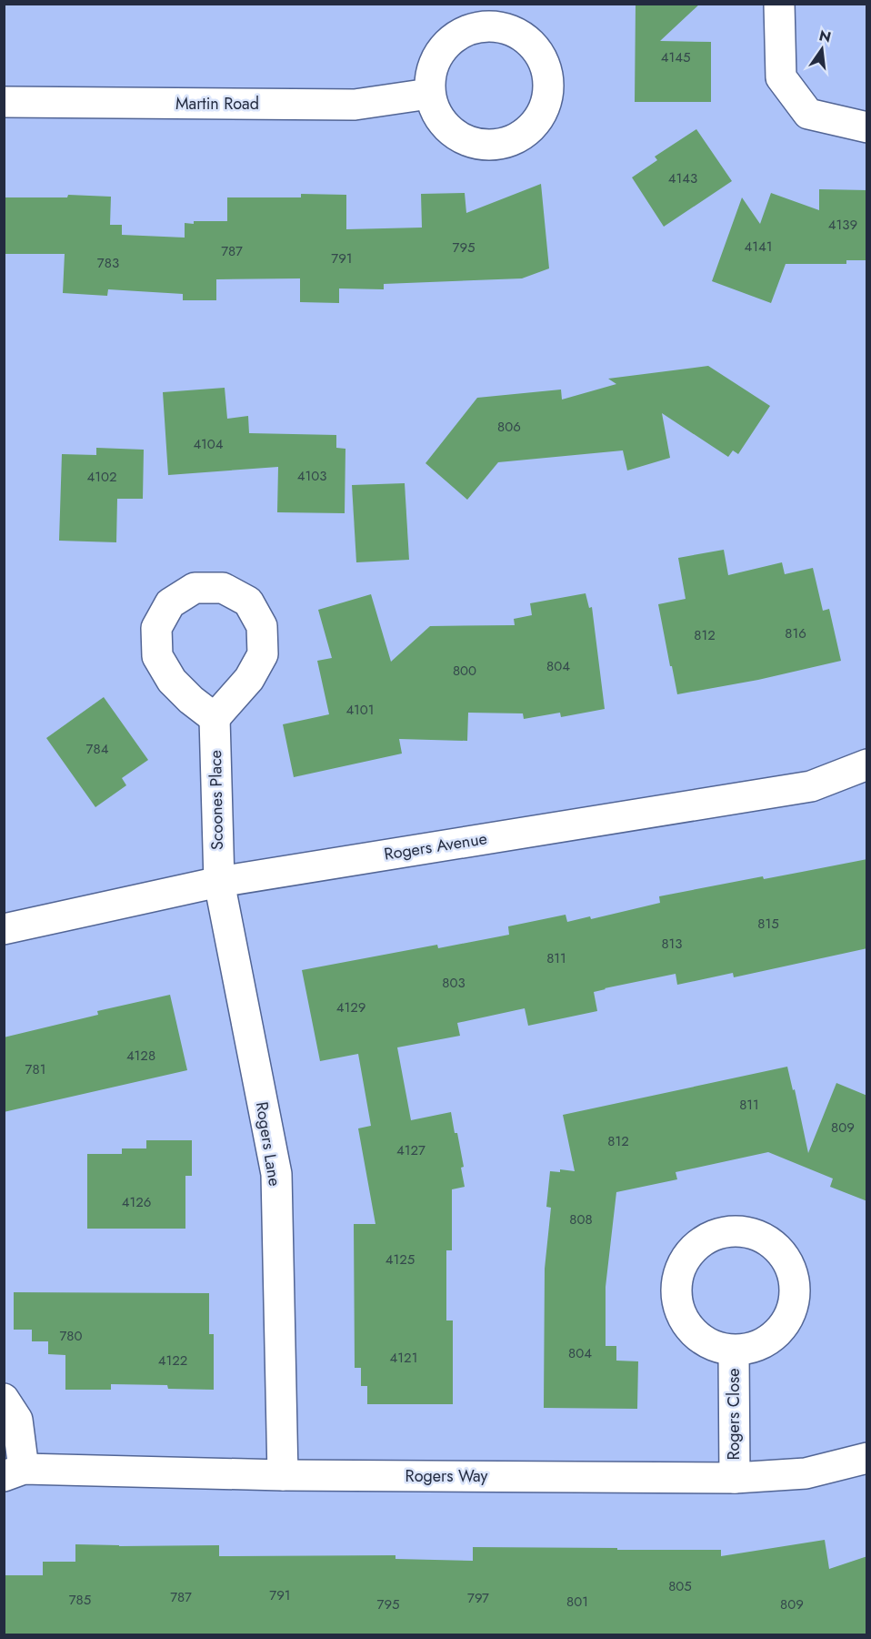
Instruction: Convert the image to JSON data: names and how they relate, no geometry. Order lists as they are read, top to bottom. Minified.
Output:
{"streets":{"street":["Martin Road","Scoones Place","Rogers Avenue","Rogers Lane","Rogers Close","Rogers Way"]},"crossings":[["Scoones Place","Rogers Avenue"],["Scoones Place","Rogers Lane"],["Rogers Avenue","Rogers Lane"],["Rogers Lane","Rogers Way"],["Rogers Close","Rogers Way"]],"house_numbers":["4145","4143","4139","4141","795","787","791","783","806","4104","4103","4102","816","812","804","800","4101","784","815","813","811","803","4129","4128","781","811","809","812","4127","4126","808","4125","780","804","4121","4122","805","791","787","797","785","801","795","809"],"north":"top"}
